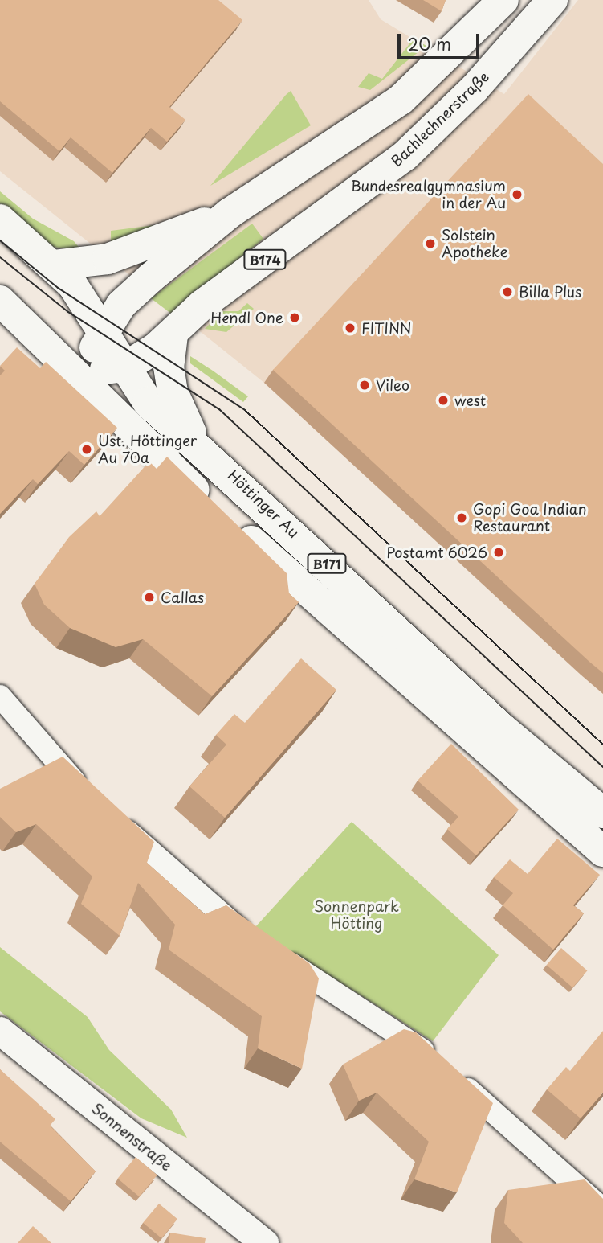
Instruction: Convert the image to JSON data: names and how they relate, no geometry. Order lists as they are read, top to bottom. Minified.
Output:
{"streets":{"main road":["Bachlechnerstraße","B174","Höttinger Au","B171"],"street":["Sonnenstraße"]},"crossings":[["Bachlechnerstraße","Höttinger Au"]],"parks":["Sonnenpark Hötting"],"places":["Bundesrealgymnasium in der Au","Solstein Apotheke","Billa Plus","Hendl One","FITINN","Vileo","west","Ust. Höttinger Au 70a","Gopi Goa Indian Restaurant","Postamt 6026","Callas"],"scale_bar":"20 m"}
